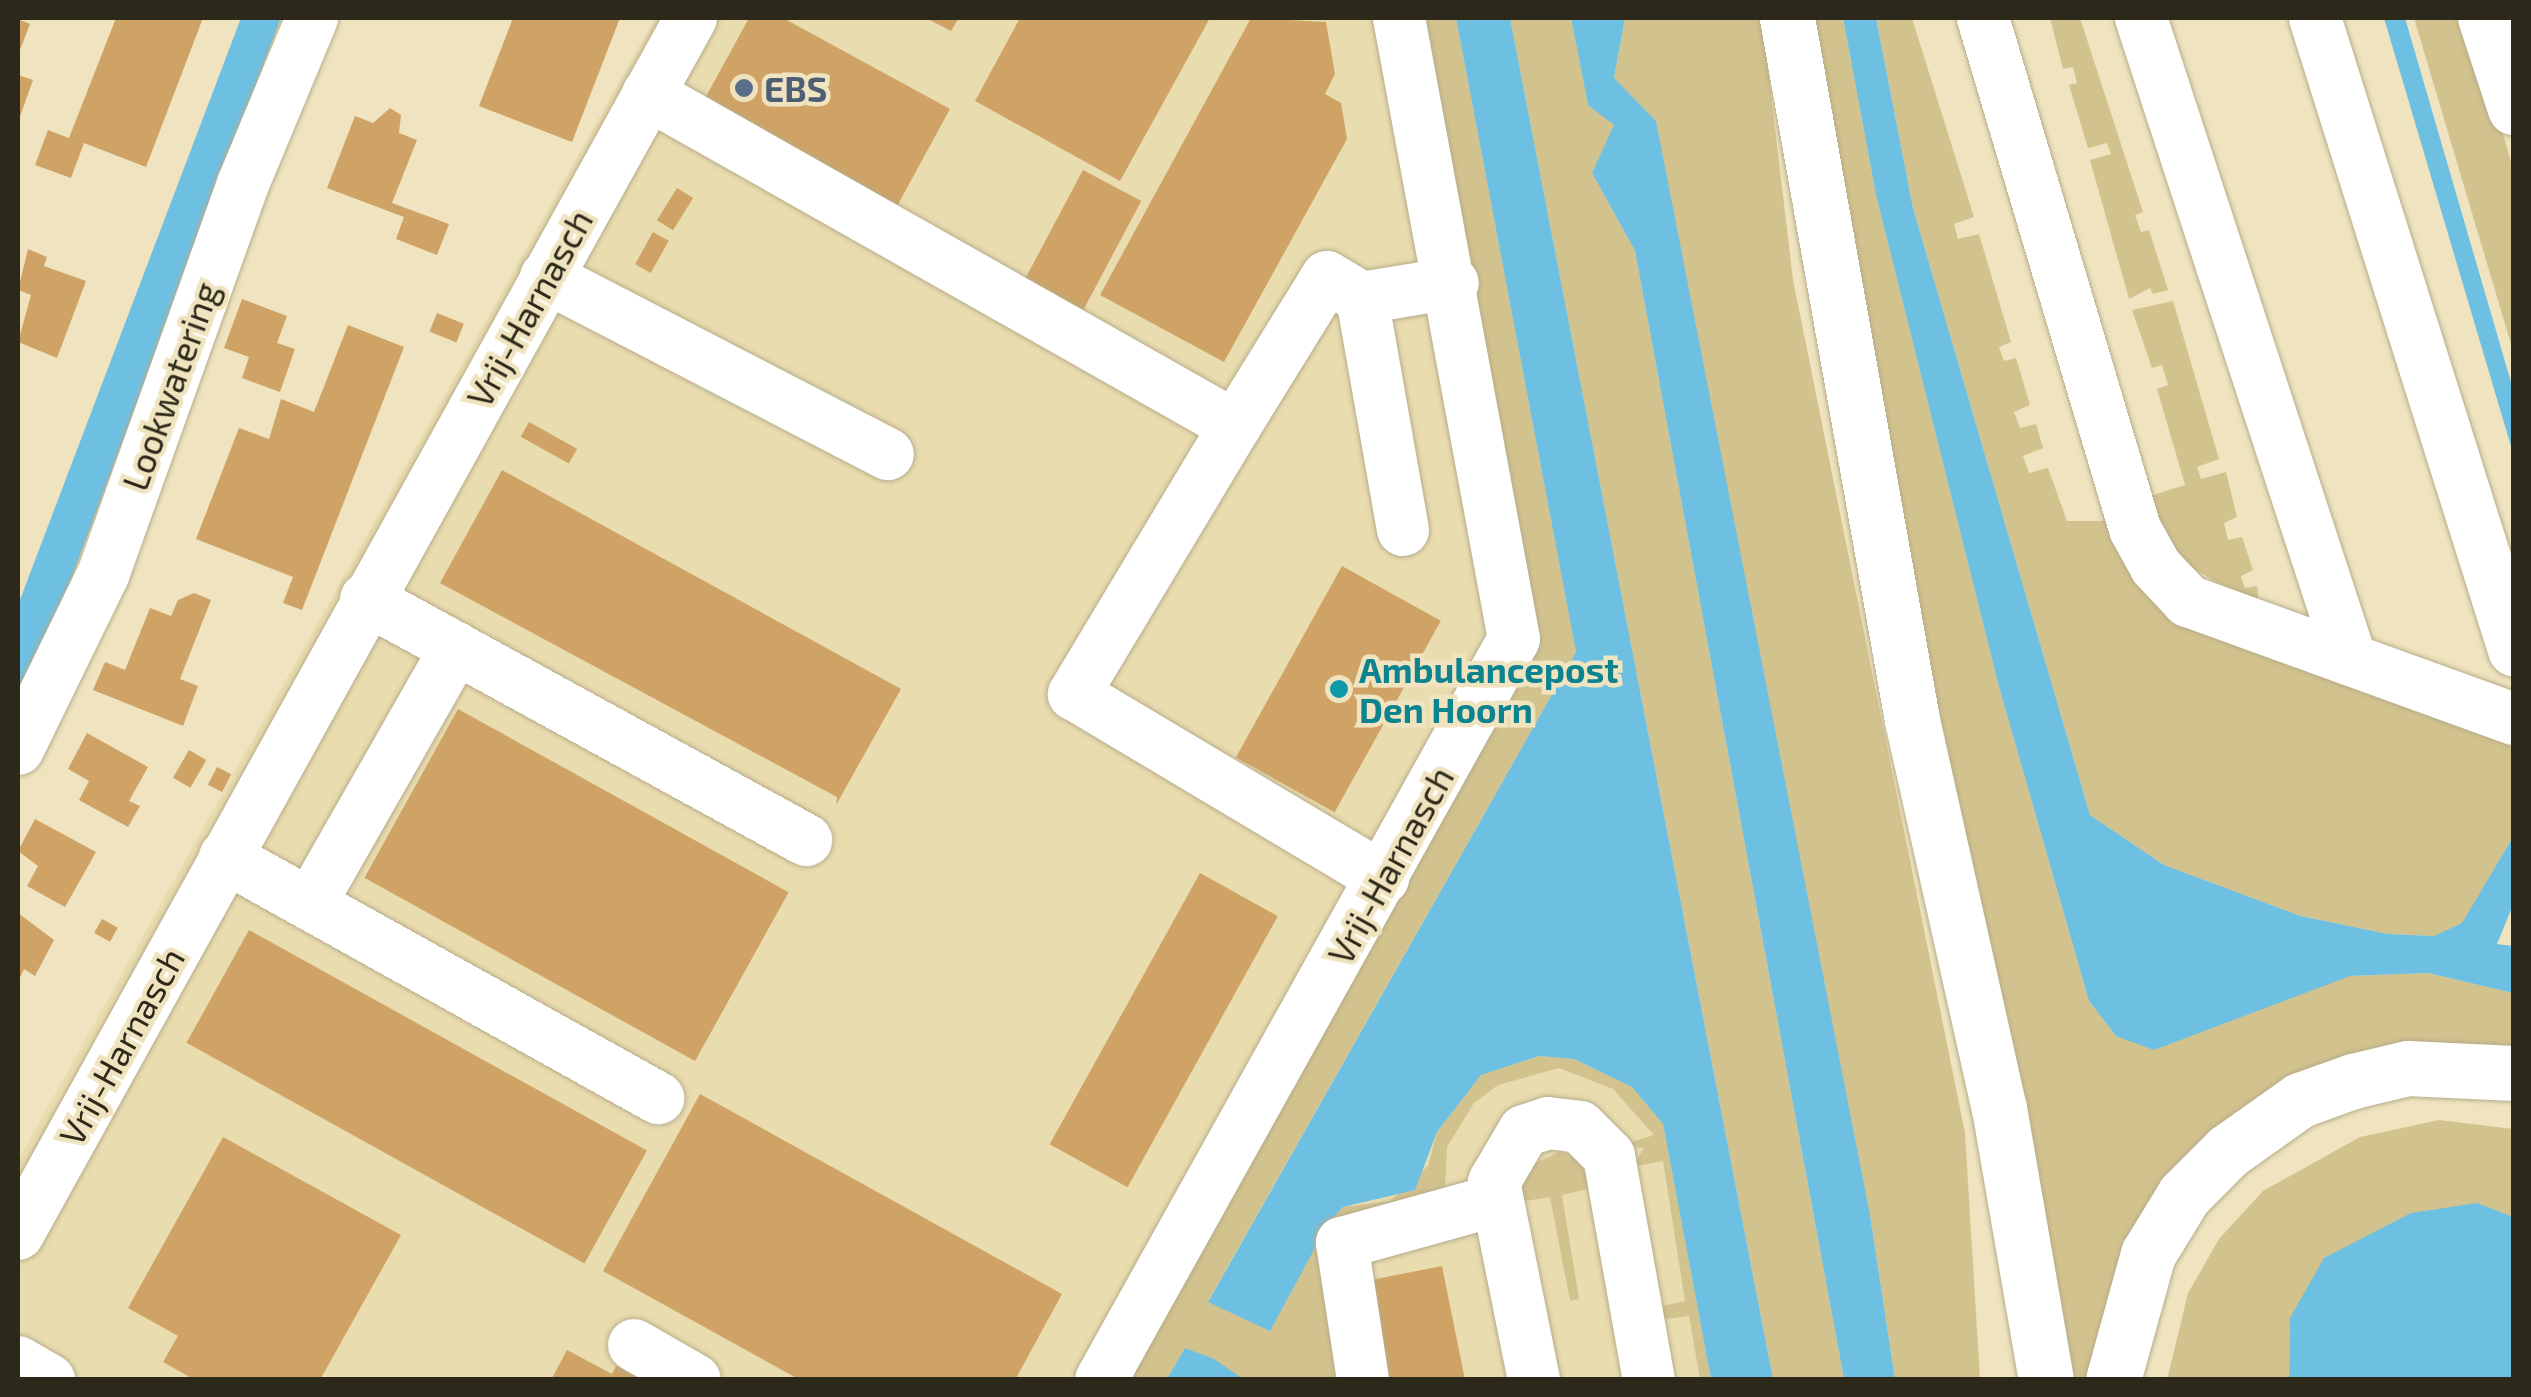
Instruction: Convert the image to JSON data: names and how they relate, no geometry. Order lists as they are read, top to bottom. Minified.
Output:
{"streets":{"street":["Vrij-Harnasch","Lookwatering"]},"places":["EBS","Ambulancepost Den Hoorn"]}
